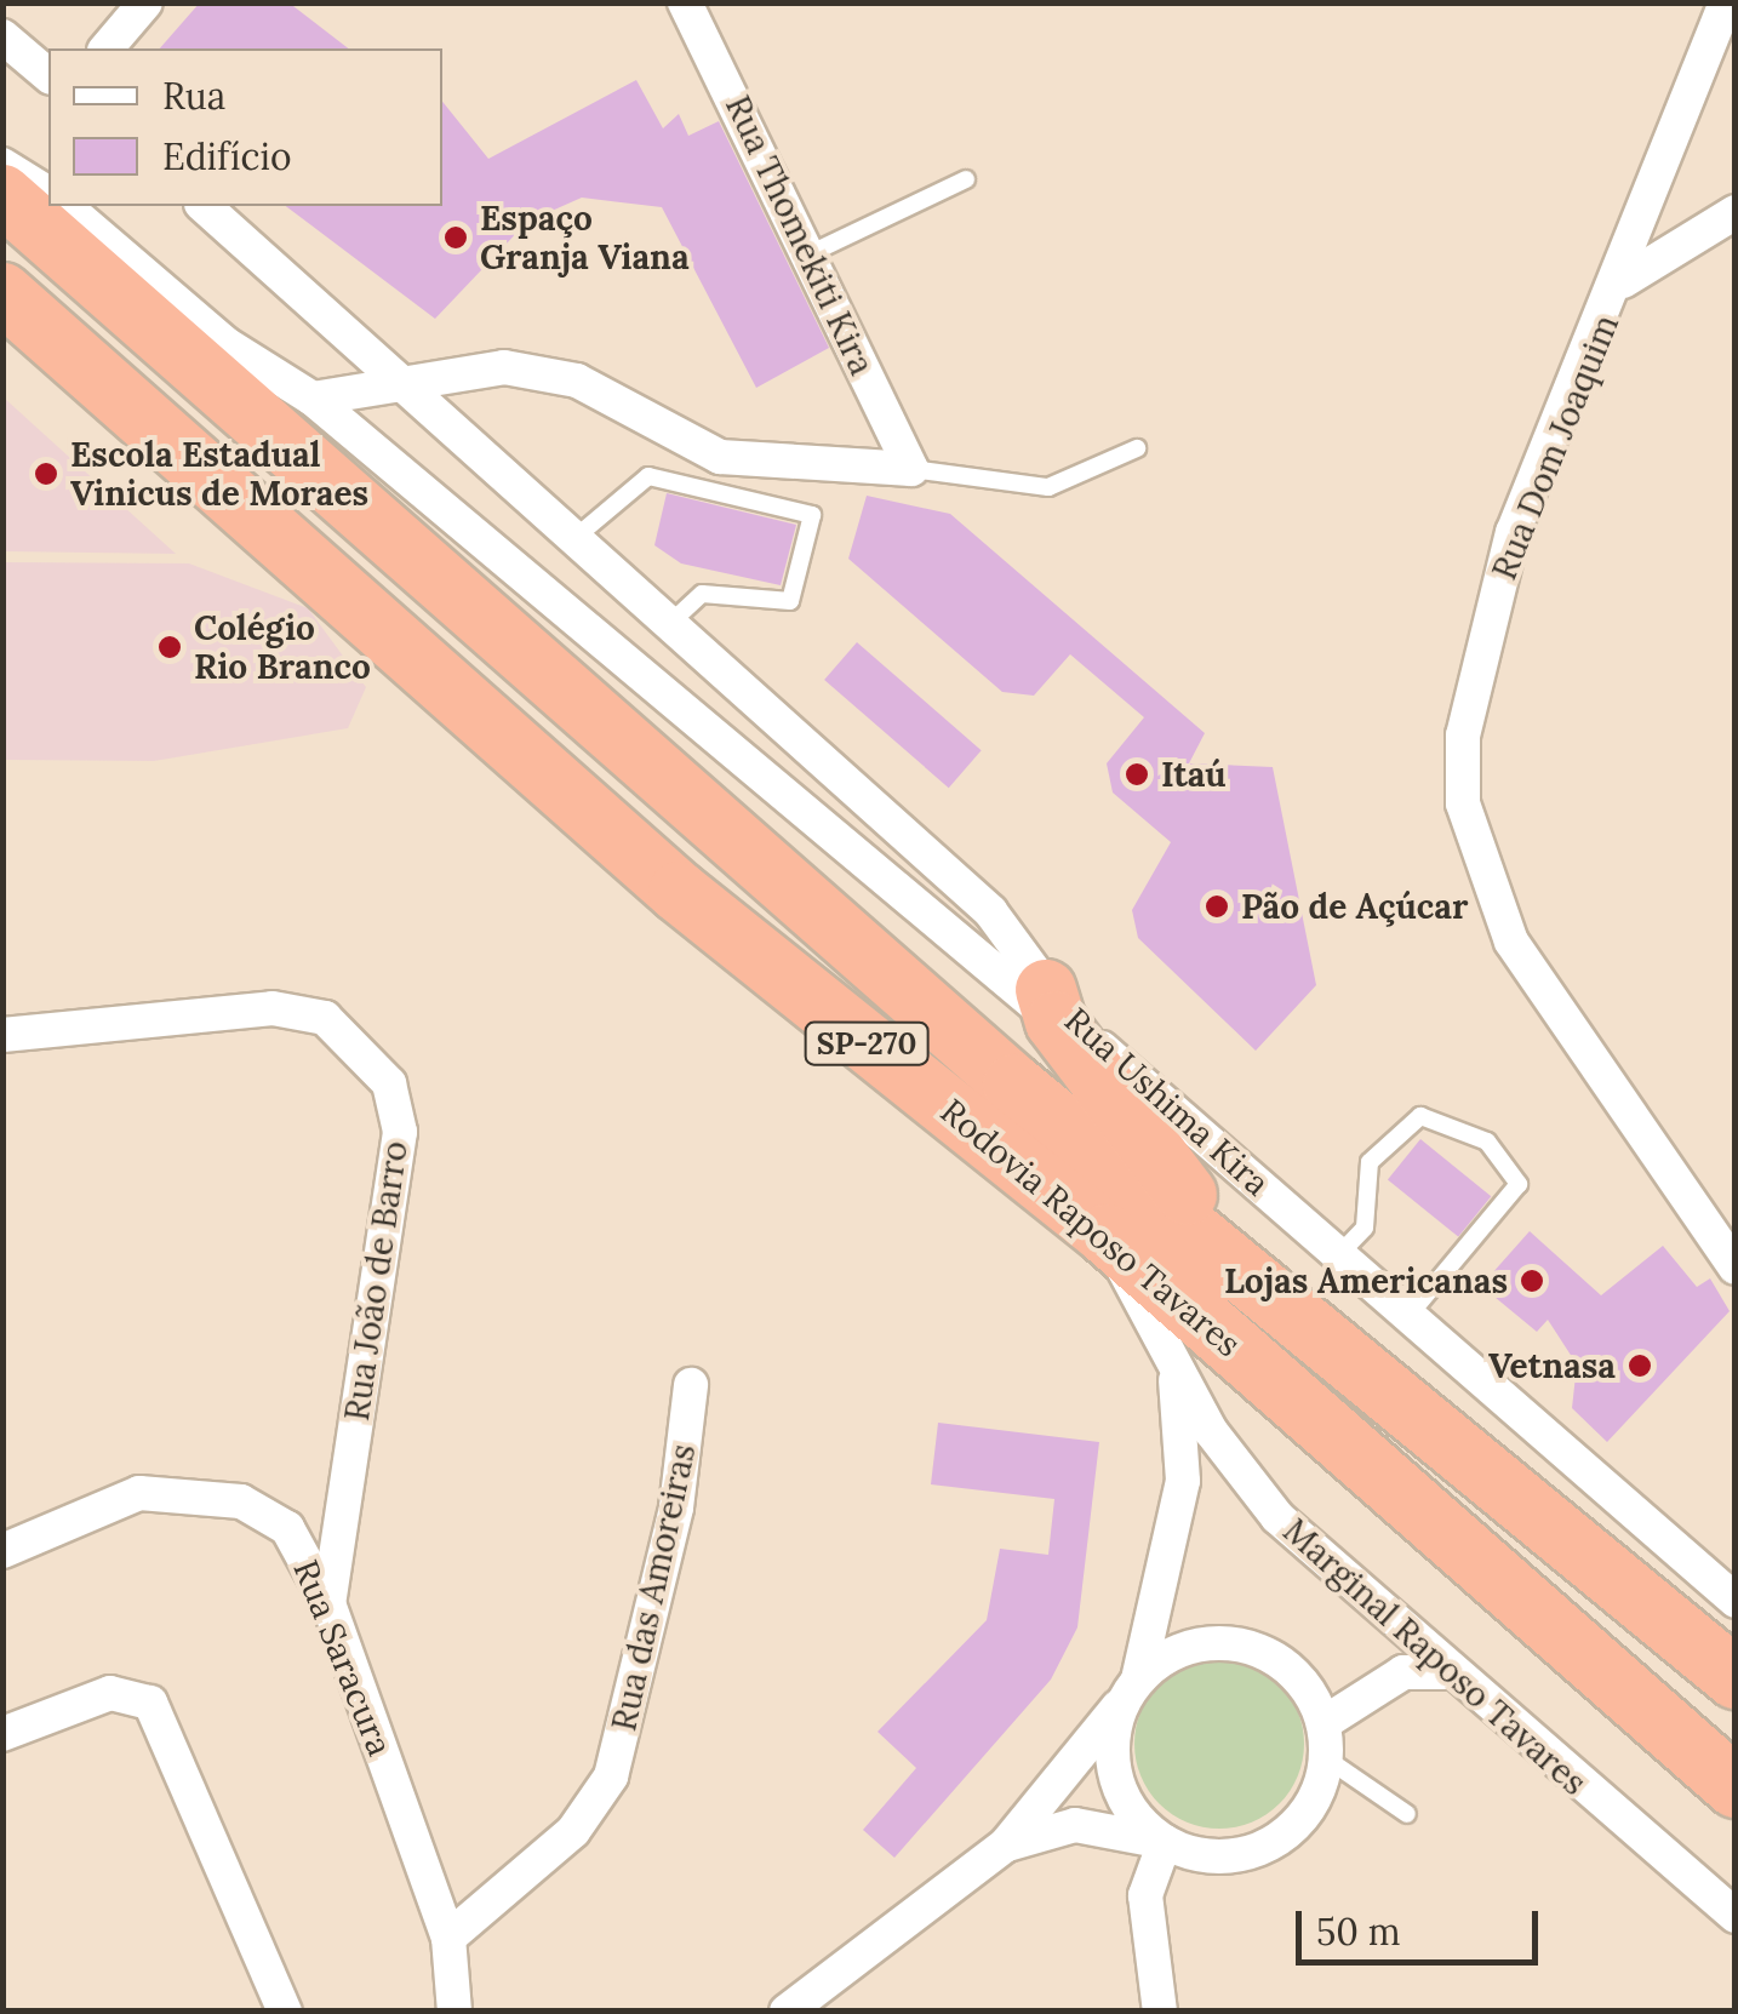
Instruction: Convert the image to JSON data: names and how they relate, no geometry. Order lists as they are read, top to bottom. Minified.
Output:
{"streets":{"highway":["SP-270","Rodovia Raposo Tavares"],"street":["Rua Thomekiti Kira","Rua Dom Joaquim","Rua Ushima Kira","Rua João de Barro","Rua das Amoreiras","Marginal Raposo Tavares","Rua Saracura"]},"crossings":[["Rodovia Raposo Tavares","Marginal Raposo Tavares"],["Rua João de Barro","Rua Saracura"],["Rua das Amoreiras","Rua Saracura"]],"places":["Espaço Granja Viana","Escola Estadual Vinicus de Moraes","Colégio Rio Branco","Itaú","Pão de Açúcar","Lojas Americanas","Vetnasa"],"legend":["Rua","Edifício"],"scale_bar":"50 m"}
